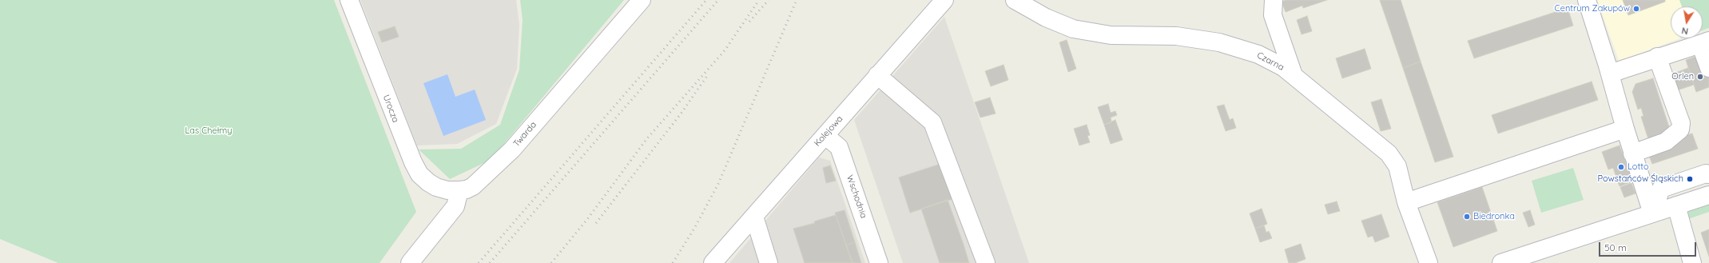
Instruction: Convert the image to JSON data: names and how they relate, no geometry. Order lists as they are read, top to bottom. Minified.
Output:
{"streets":{"street":["Czarna","Urocza","Kolejowa","Twarda","Wschodnia"]},"crossings":[["Urocza","Twarda"],["Kolejowa","Wschodnia"]],"parks":["Las Chełmy"],"places":["Centrum Zakupów","Orlen","Lotto","Powstańców Śląskich","Biedronka"],"scale_bar":"50 m","north":"bottom"}
